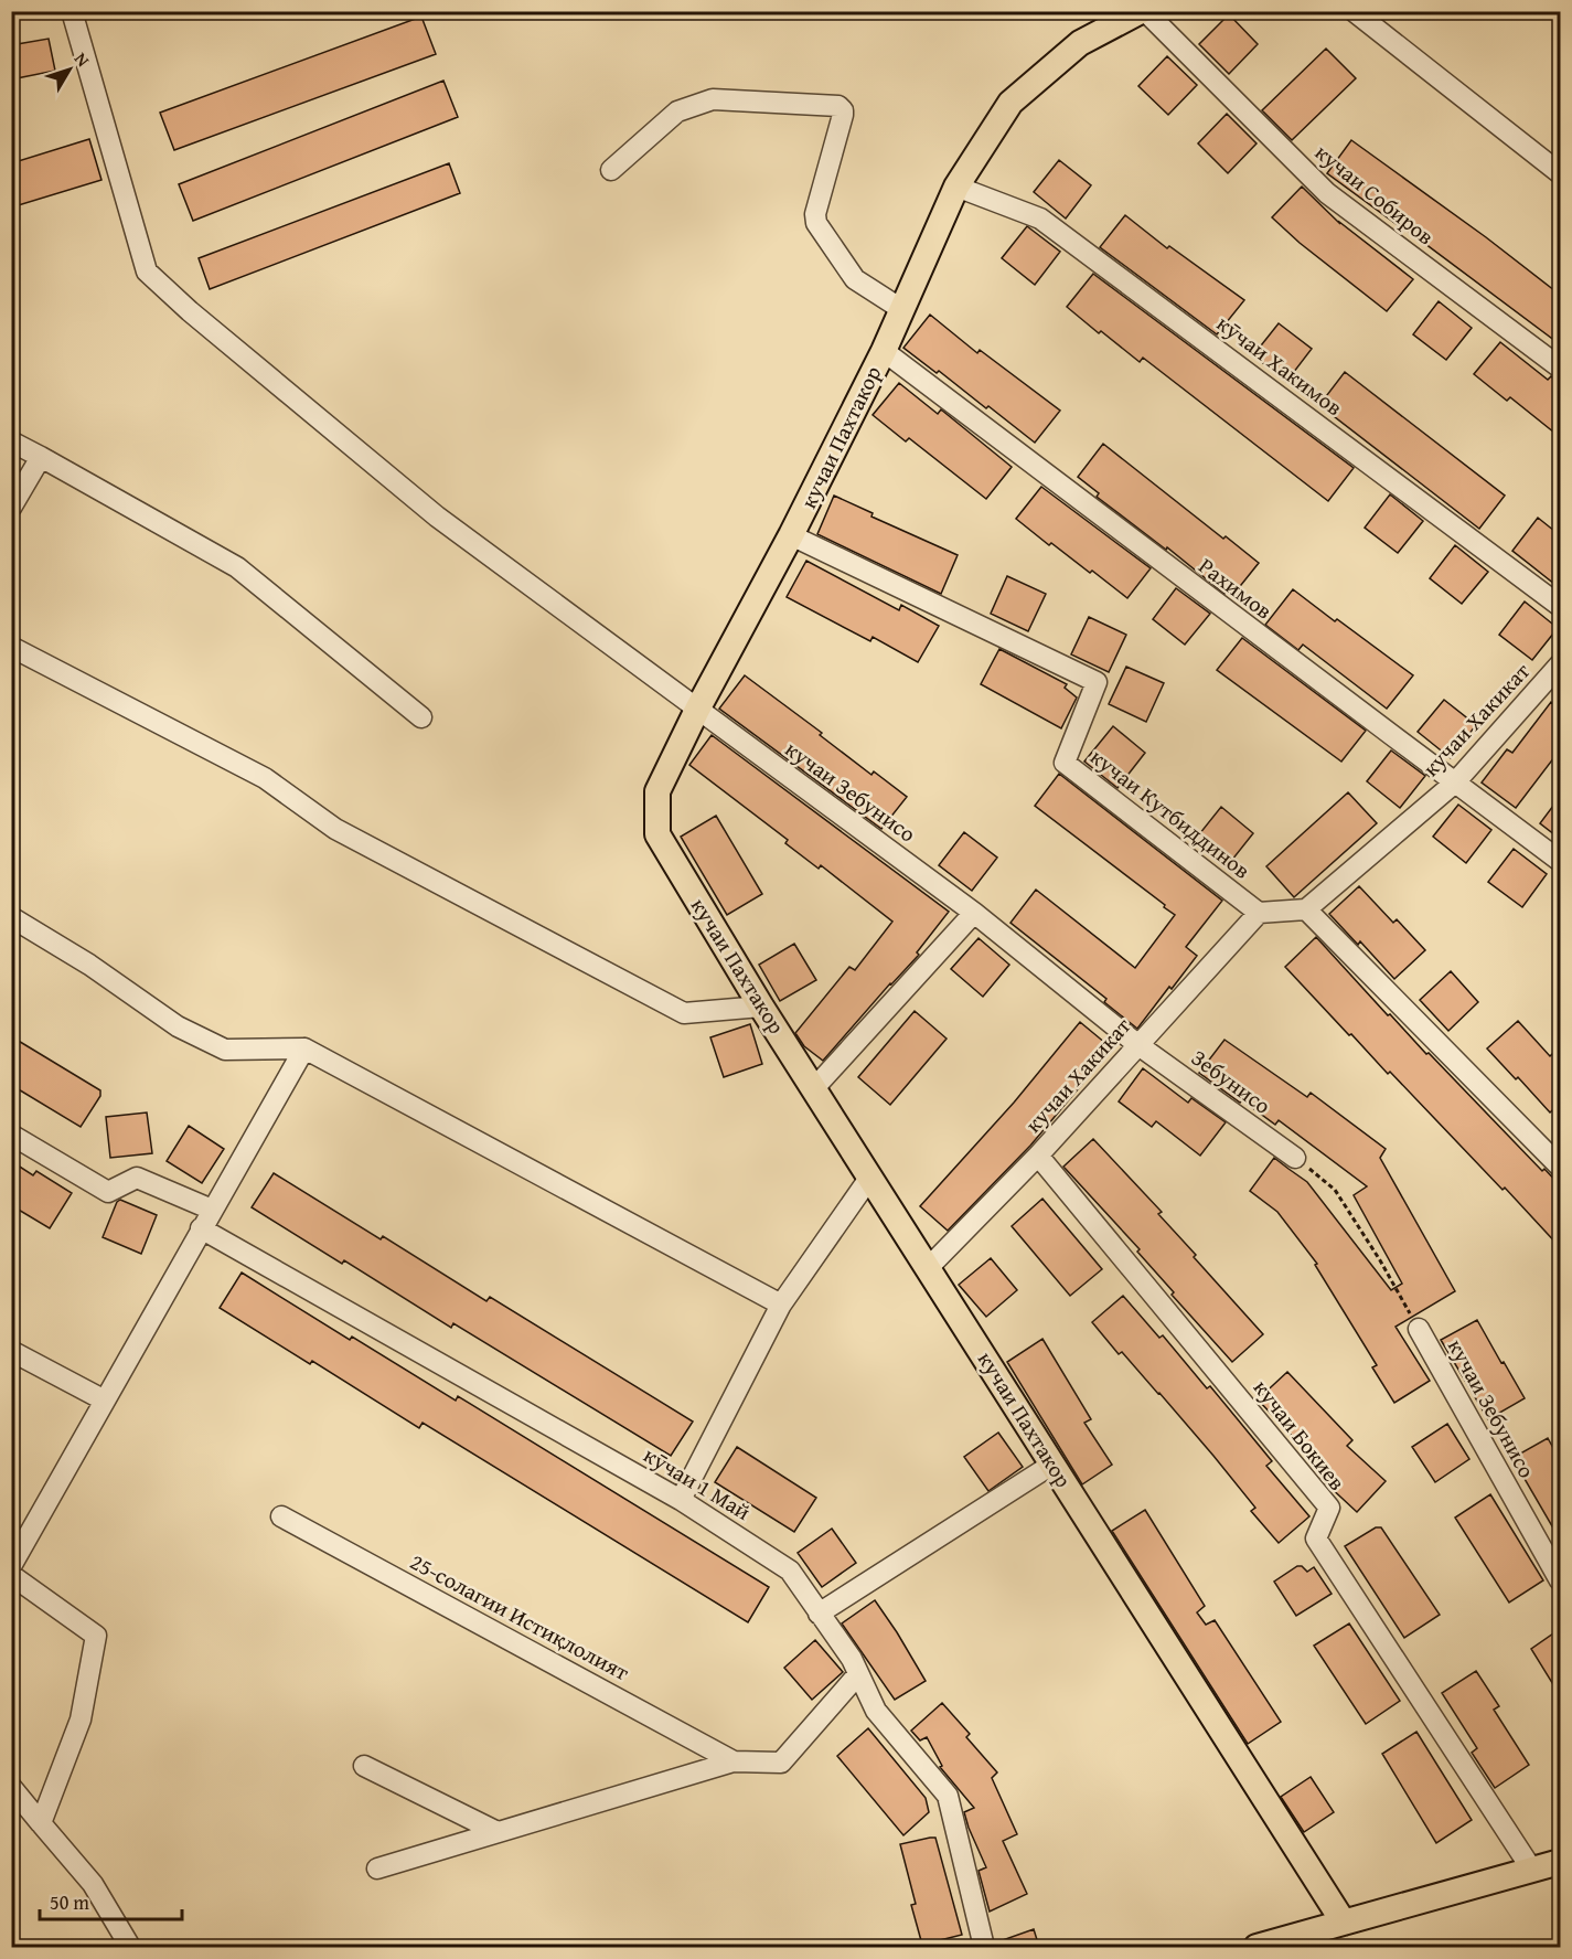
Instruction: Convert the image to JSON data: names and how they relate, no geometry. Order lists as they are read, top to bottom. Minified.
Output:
{"streets":{"main road":["кучаи Пахтакор"],"street":["кучаи Собиров","кӯчаи Хакимов","Рахимов","кучаи Хакикат","кучаи Зебунисо","кучаи Кутбиддинов","Зебунисо","кучаи Бокиев","кӯчаи 1 Май","25-солагии Истиқлолият"]},"crossings":[["кучаи Собиров","кучаи Пахтакор"],["кӯчаи Хакимов","кучаи Пахтакор"],["кучаи Пахтакор","Рахимов"],["кучаи Пахтакор","кучаи Хакикат"],["кучаи Пахтакор","кучаи Зебунисо"],["кучаи Пахтакор","кучаи Кутбиддинов"],["Рахимов","кучаи Хакикат"],["кучаи Хакикат","кучаи Зебунисо"],["кучаи Хакикат","кучаи Кутбиддинов"],["кучаи Хакикат","Зебунисо"],["кучаи Хакикат","кучаи Бокиев"],["кучаи Зебунисо","Зебунисо"],["кӯчаи 1 Май","25-солагии Истиқлолият"]],"scale_bar":"50 m","north":"top right"}
